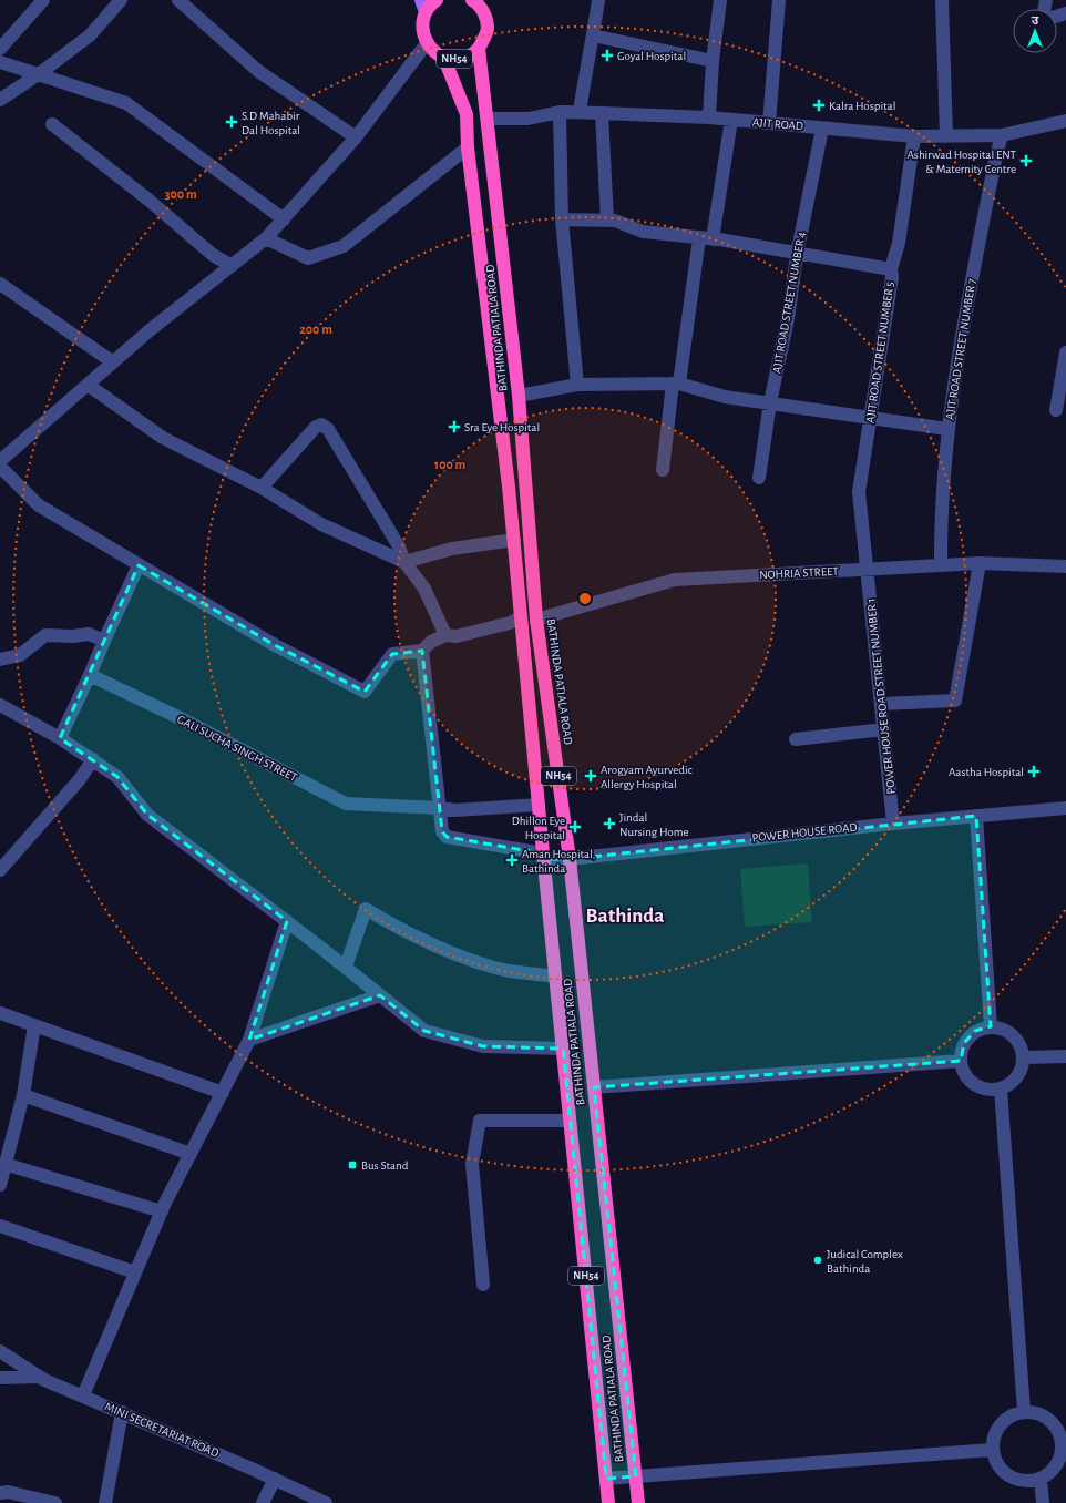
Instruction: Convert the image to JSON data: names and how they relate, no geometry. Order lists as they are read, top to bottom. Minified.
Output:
{"streets":{"highway":["NH54","BATHINDA PATIALA ROAD"],"street":["AJIT ROAD","AJIT ROAD STREET NUMBER 4","AJIT ROAD STREET NUMBER 7","AJIT ROAD STREET NUMBER 5","NOHRIA STREET","POWER HOUSE ROAD STREET NUMBER 1","GALI SUCHA SINGH STREET","POWER HOUSE ROAD","MINI SECRETARIAT ROAD"]},"crossings":[["NH54","BATHINDA PATIALA ROAD"],["NH54","GALI SUCHA SINGH STREET"],["NH54","POWER HOUSE ROAD"],["AJIT ROAD","AJIT ROAD STREET NUMBER 4"],["AJIT ROAD","BATHINDA PATIALA ROAD"],["AJIT ROAD","AJIT ROAD STREET NUMBER 7"],["AJIT ROAD","AJIT ROAD STREET NUMBER 5"],["BATHINDA PATIALA ROAD","NOHRIA STREET"],["BATHINDA PATIALA ROAD","POWER HOUSE ROAD"],["AJIT ROAD STREET NUMBER 7","NOHRIA STREET"],["AJIT ROAD STREET NUMBER 5","NOHRIA STREET"],["AJIT ROAD STREET NUMBER 5","POWER HOUSE ROAD STREET NUMBER 1"],["NOHRIA STREET","POWER HOUSE ROAD STREET NUMBER 1"],["POWER HOUSE ROAD STREET NUMBER 1","POWER HOUSE ROAD"],["GALI SUCHA SINGH STREET","POWER HOUSE ROAD"]],"districts":["Bathinda"],"places":{"health":["Goyal Hospital","Kalra Hospital","S.D Mahabir Dal Hospital","Ashirwad Hospital ENT & Maternity Centre","Sra Eye Hospital","Aastha Hospital","Arogyam Ayurvedic Allergy Hospital","Jindal Nursing Home","Dhillon Eye Hospital","Aman Hospital, Bathinda"],"transit":["Bus Stand"],"other":["Judical Complex Bathinda"]},"north":"top","rings":["300 m","200 m","100 m"]}
